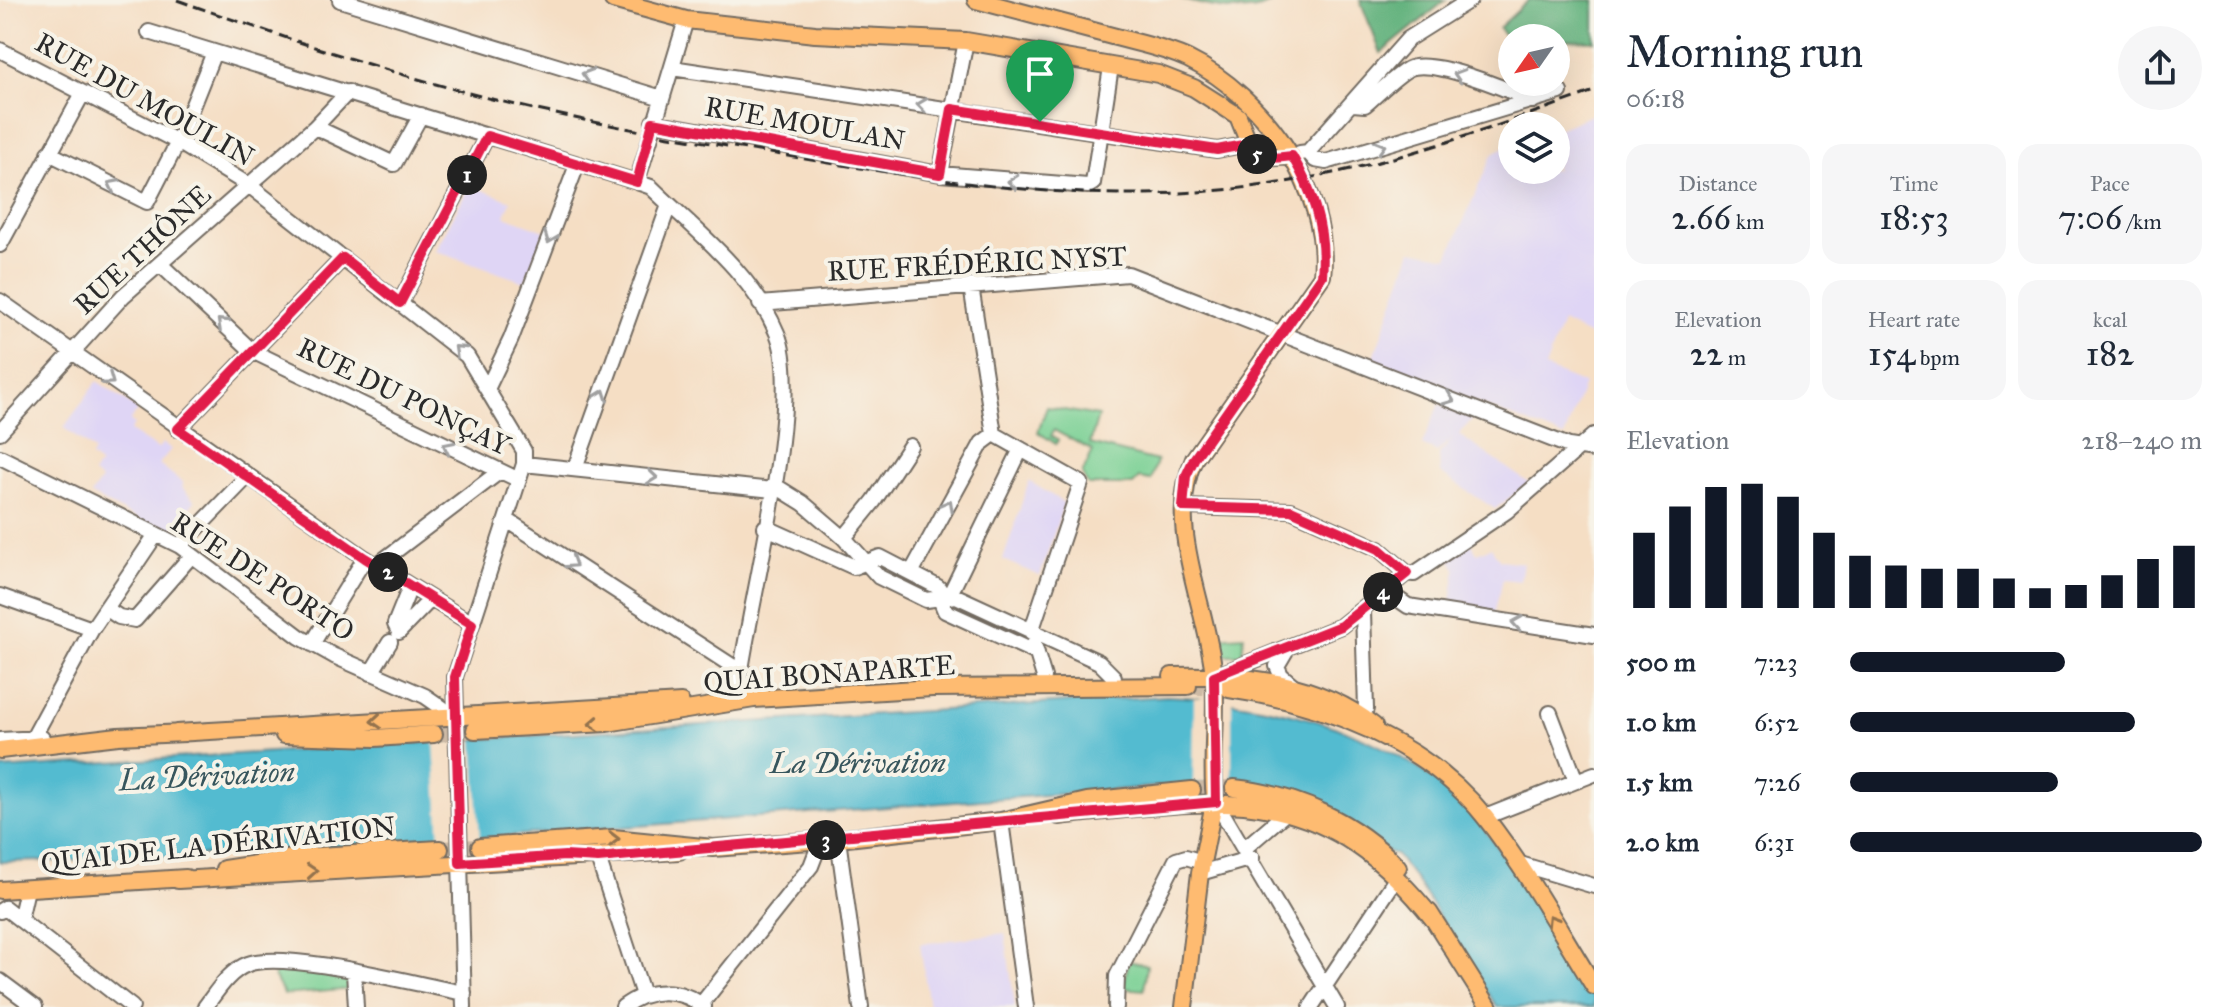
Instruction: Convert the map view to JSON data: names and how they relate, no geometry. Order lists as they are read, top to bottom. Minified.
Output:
{"streets":{"main road":["QUAI BONAPARTE","QUAI DE LA DÉRIVATION"],"street":["RUE DU MOULIN","RUE MOULAN","RUE THÔNE","RUE FRÉDÉRIC NYST","RUE DU PONÇAY","RUE DE PORTO"]},"crossings":[["RUE DU MOULIN","RUE THÔNE"],["RUE THÔNE","RUE DU PONÇAY"]],"one_way":["RUE FRÉDÉRIC NYST"],"water":["La Dérivation"],"north":"bottom left","page":{"heading":["Morning run","06:18"],"pins":["5","1","2","4","3"],"stats":[["Distance","2.66 km"],["Time","18:53"],["Pace","7:06 /km"],["Elevation","22 m"],["Heart rate","154 bpm"],["kcal","182"]],"chart":["Elevation","218–240 m"],"list":[{"name":"500 m","note":"7:23"},{"name":"1.0 km","note":"6:52"},{"name":"1.5 km","note":"7:26"},{"name":"2.0 km","note":"6:31"}]}}
